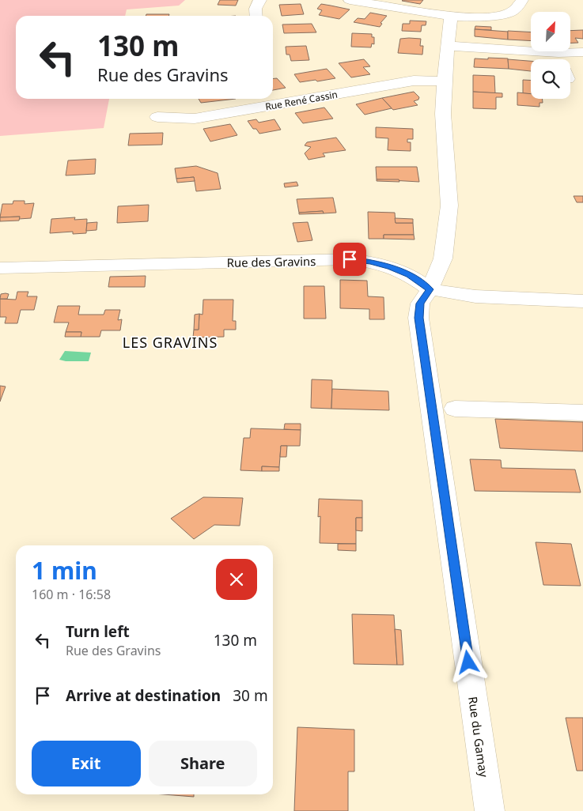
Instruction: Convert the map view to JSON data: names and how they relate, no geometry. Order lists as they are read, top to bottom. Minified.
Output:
{"streets":{"street":["Rue René Cassin","Rue des Gravins","Rue du Gamay"]},"crossings":[["Rue des Gravins","Rue du Gamay"]],"districts":["LES GRAVINS"],"north":"top right","page":{"turn":["130 m","Rue des Gravins"],"heading":["1 min","160 m · 16:58"],"list":[{"name":"Turn left","note":"Rue des Gravins","value":"130 m"},{"name":"Arrive at destination","value":"30 m"}],"buttons":["Exit","Share"]}}
